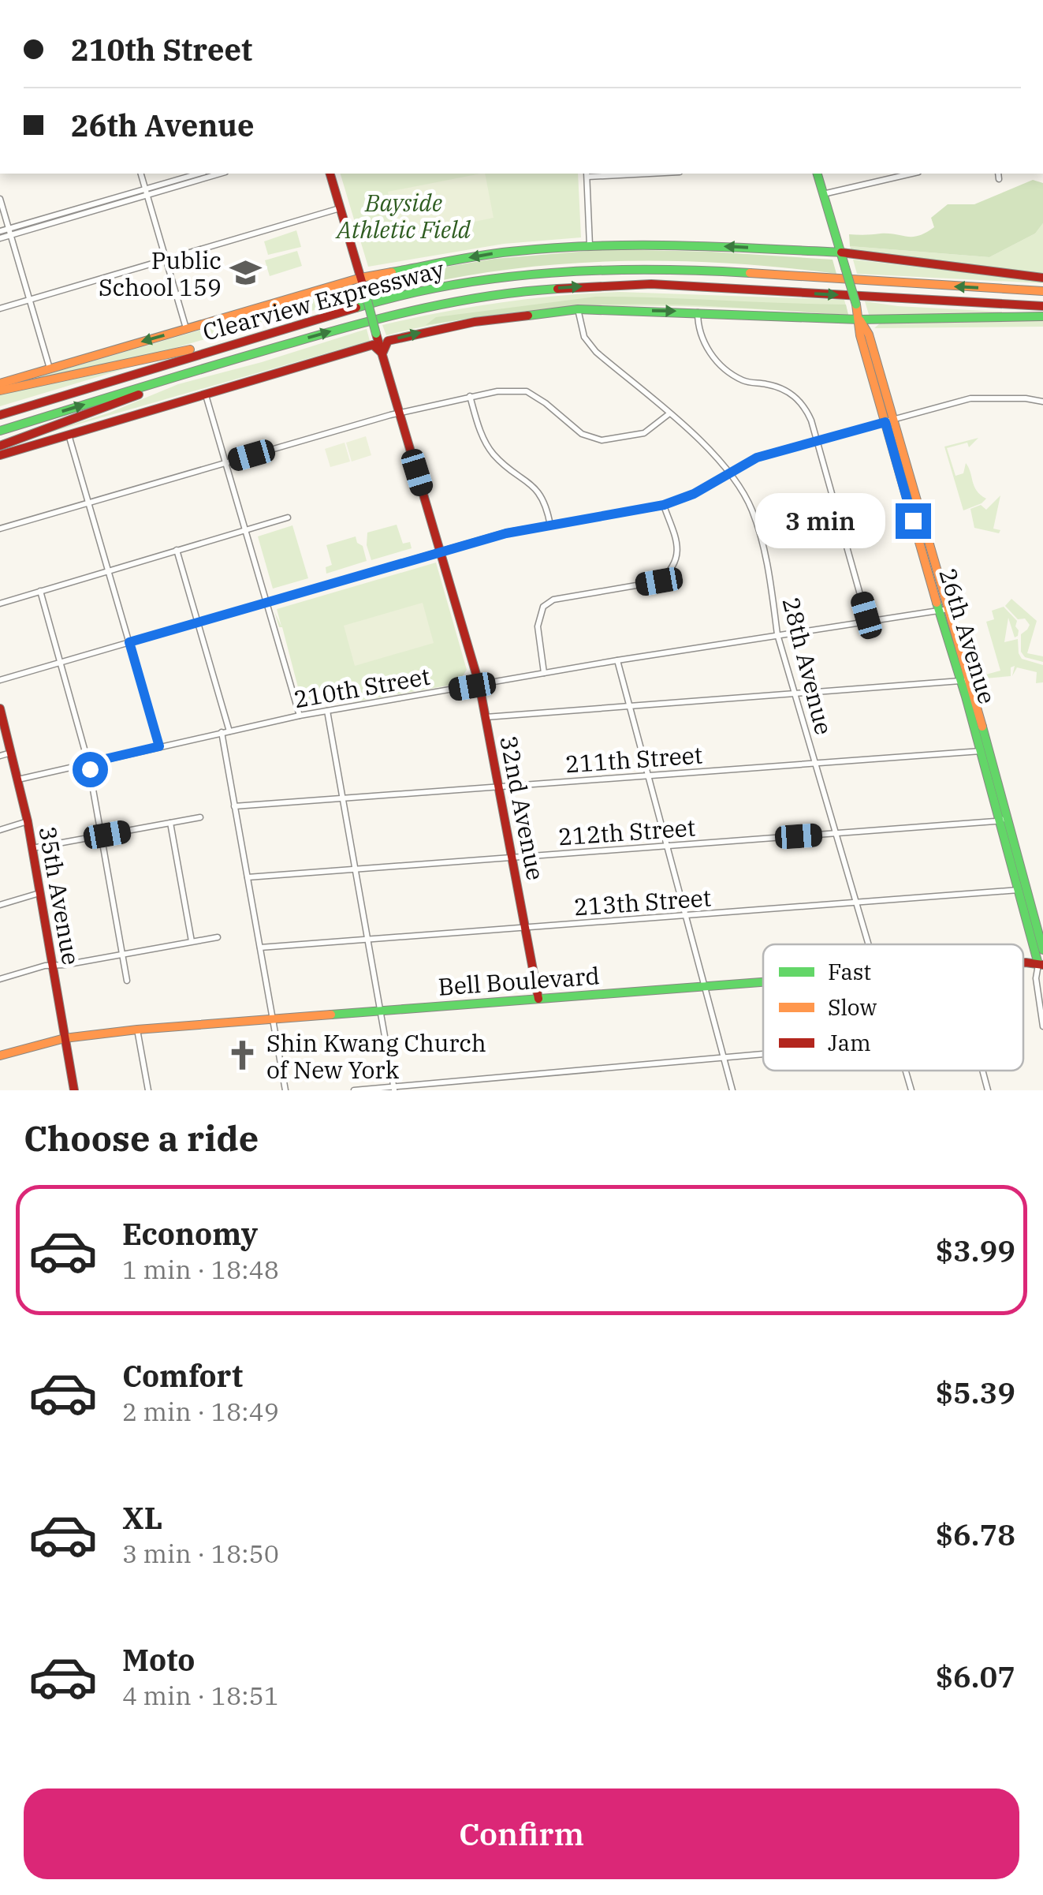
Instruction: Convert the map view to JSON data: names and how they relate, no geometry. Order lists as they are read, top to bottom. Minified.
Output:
{"streets":{"main road":["Clearview Expressway","26th Avenue","32nd Avenue","35th Avenue","Bell Boulevard"],"street":["28th Avenue","210th Street","211th Street","212th Street","213th Street"]},"crossings":[["Clearview Expressway","26th Avenue"],["Clearview Expressway","32nd Avenue"],["26th Avenue","210th Street"],["26th Avenue","211th Street"],["26th Avenue","212th Street"],["26th Avenue","213th Street"],["28th Avenue","210th Street"],["28th Avenue","211th Street"],["28th Avenue","212th Street"],["28th Avenue","213th Street"],["210th Street","32nd Avenue"],["210th Street","35th Avenue"],["211th Street","32nd Avenue"],["32nd Avenue","212th Street"],["32nd Avenue","213th Street"],["32nd Avenue","Bell Boulevard"],["35th Avenue","Bell Boulevard"]],"parks":["Bayside Athletic Field"],"places":{"school or university":["Public School 159"],"church":["Shin Kwang Church of New York"]},"legend":["Fast","Slow","Jam"],"page":{"banner":["210th Street","26th Avenue"],"bubble":"3 min","heading":"Choose a ride","list":[{"name":"Economy","note":"1 min · 18:48","value":"$3.99"},{"name":"Comfort","note":"2 min · 18:49","value":"$5.39"},{"name":"XL","note":"3 min · 18:50","value":"$6.78"},{"name":"Moto","note":"4 min · 18:51","value":"$6.07"}],"buttons":"Confirm"}}
